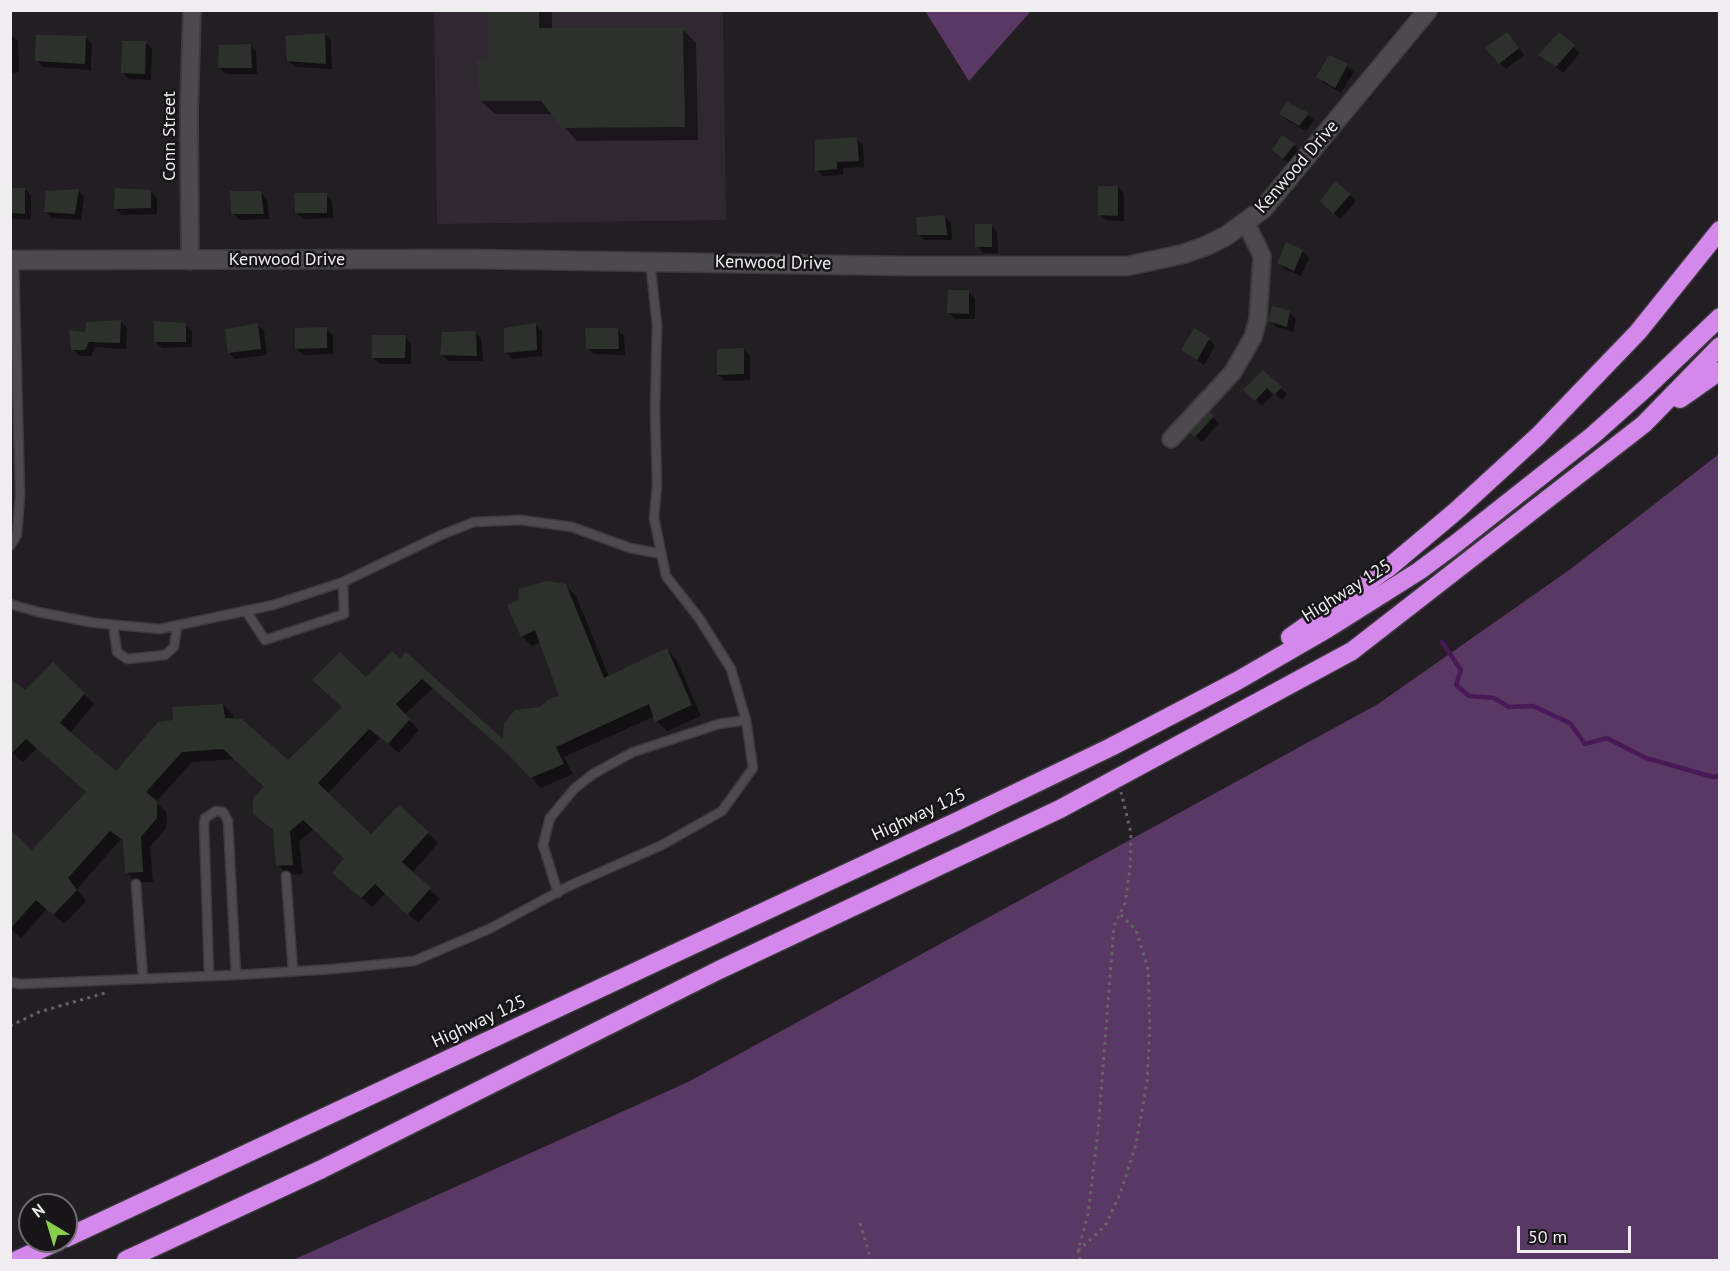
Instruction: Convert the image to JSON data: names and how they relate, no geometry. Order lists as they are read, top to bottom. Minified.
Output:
{"streets":{"highway":["Highway 125"],"street":["Conn Street","Kenwood Drive"]},"crossings":[["Conn Street","Kenwood Drive"]],"scale_bar":"50 m","north":"top left"}
